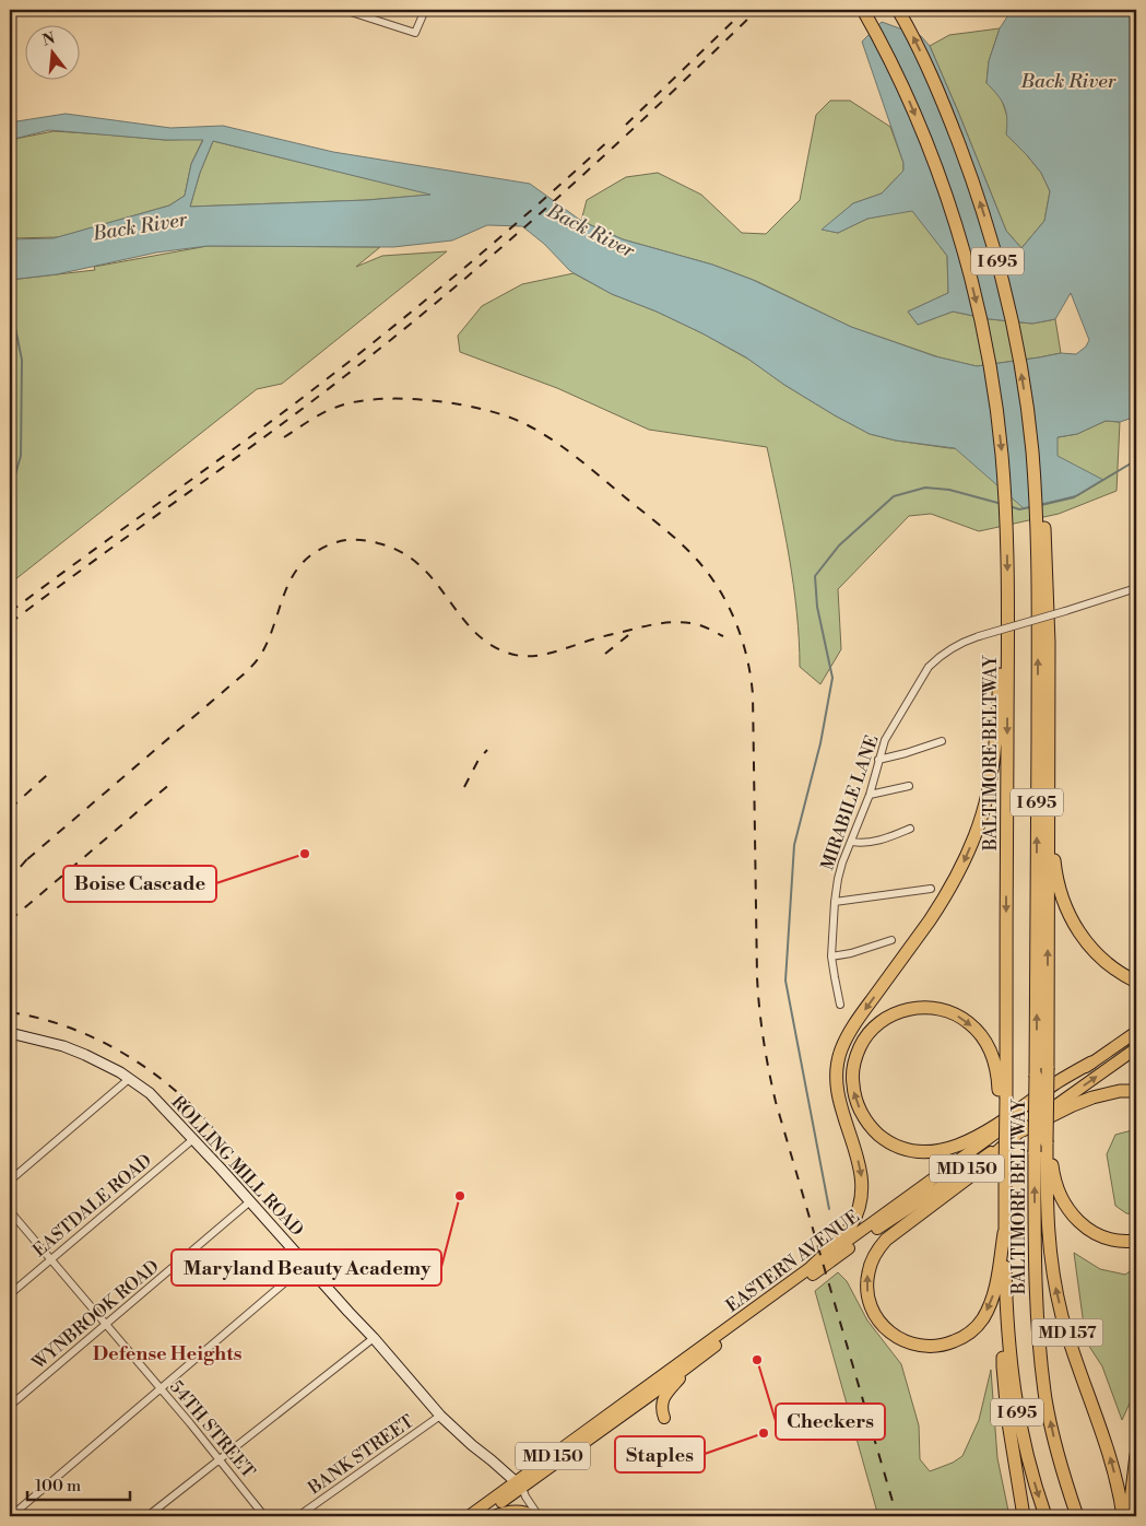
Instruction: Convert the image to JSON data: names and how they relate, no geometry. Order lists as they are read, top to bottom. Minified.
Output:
{"streets":{"highway":["I 695","BALTIMORE BELTWAY","MD 157"],"main road":["MD 150","EASTERN AVENUE"],"street":["MIRABILE LANE","ROLLING MILL ROAD","EASTDALE ROAD","WYNBROOK ROAD","54TH STREET","BANK STREET"]},"crossings":[["BALTIMORE BELTWAY","MD 157"],["ROLLING MILL ROAD","EASTDALE ROAD"],["ROLLING MILL ROAD","EASTERN AVENUE"],["ROLLING MILL ROAD","WYNBROOK ROAD"],["ROLLING MILL ROAD","BANK STREET"],["EASTDALE ROAD","54TH STREET"],["WYNBROOK ROAD","54TH STREET"]],"districts":["Defense Heights"],"water":["Back River"],"places":["Boise Cascade","Maryland Beauty Academy","Checkers","Staples"],"scale_bar":"100 m","north":"top"}
